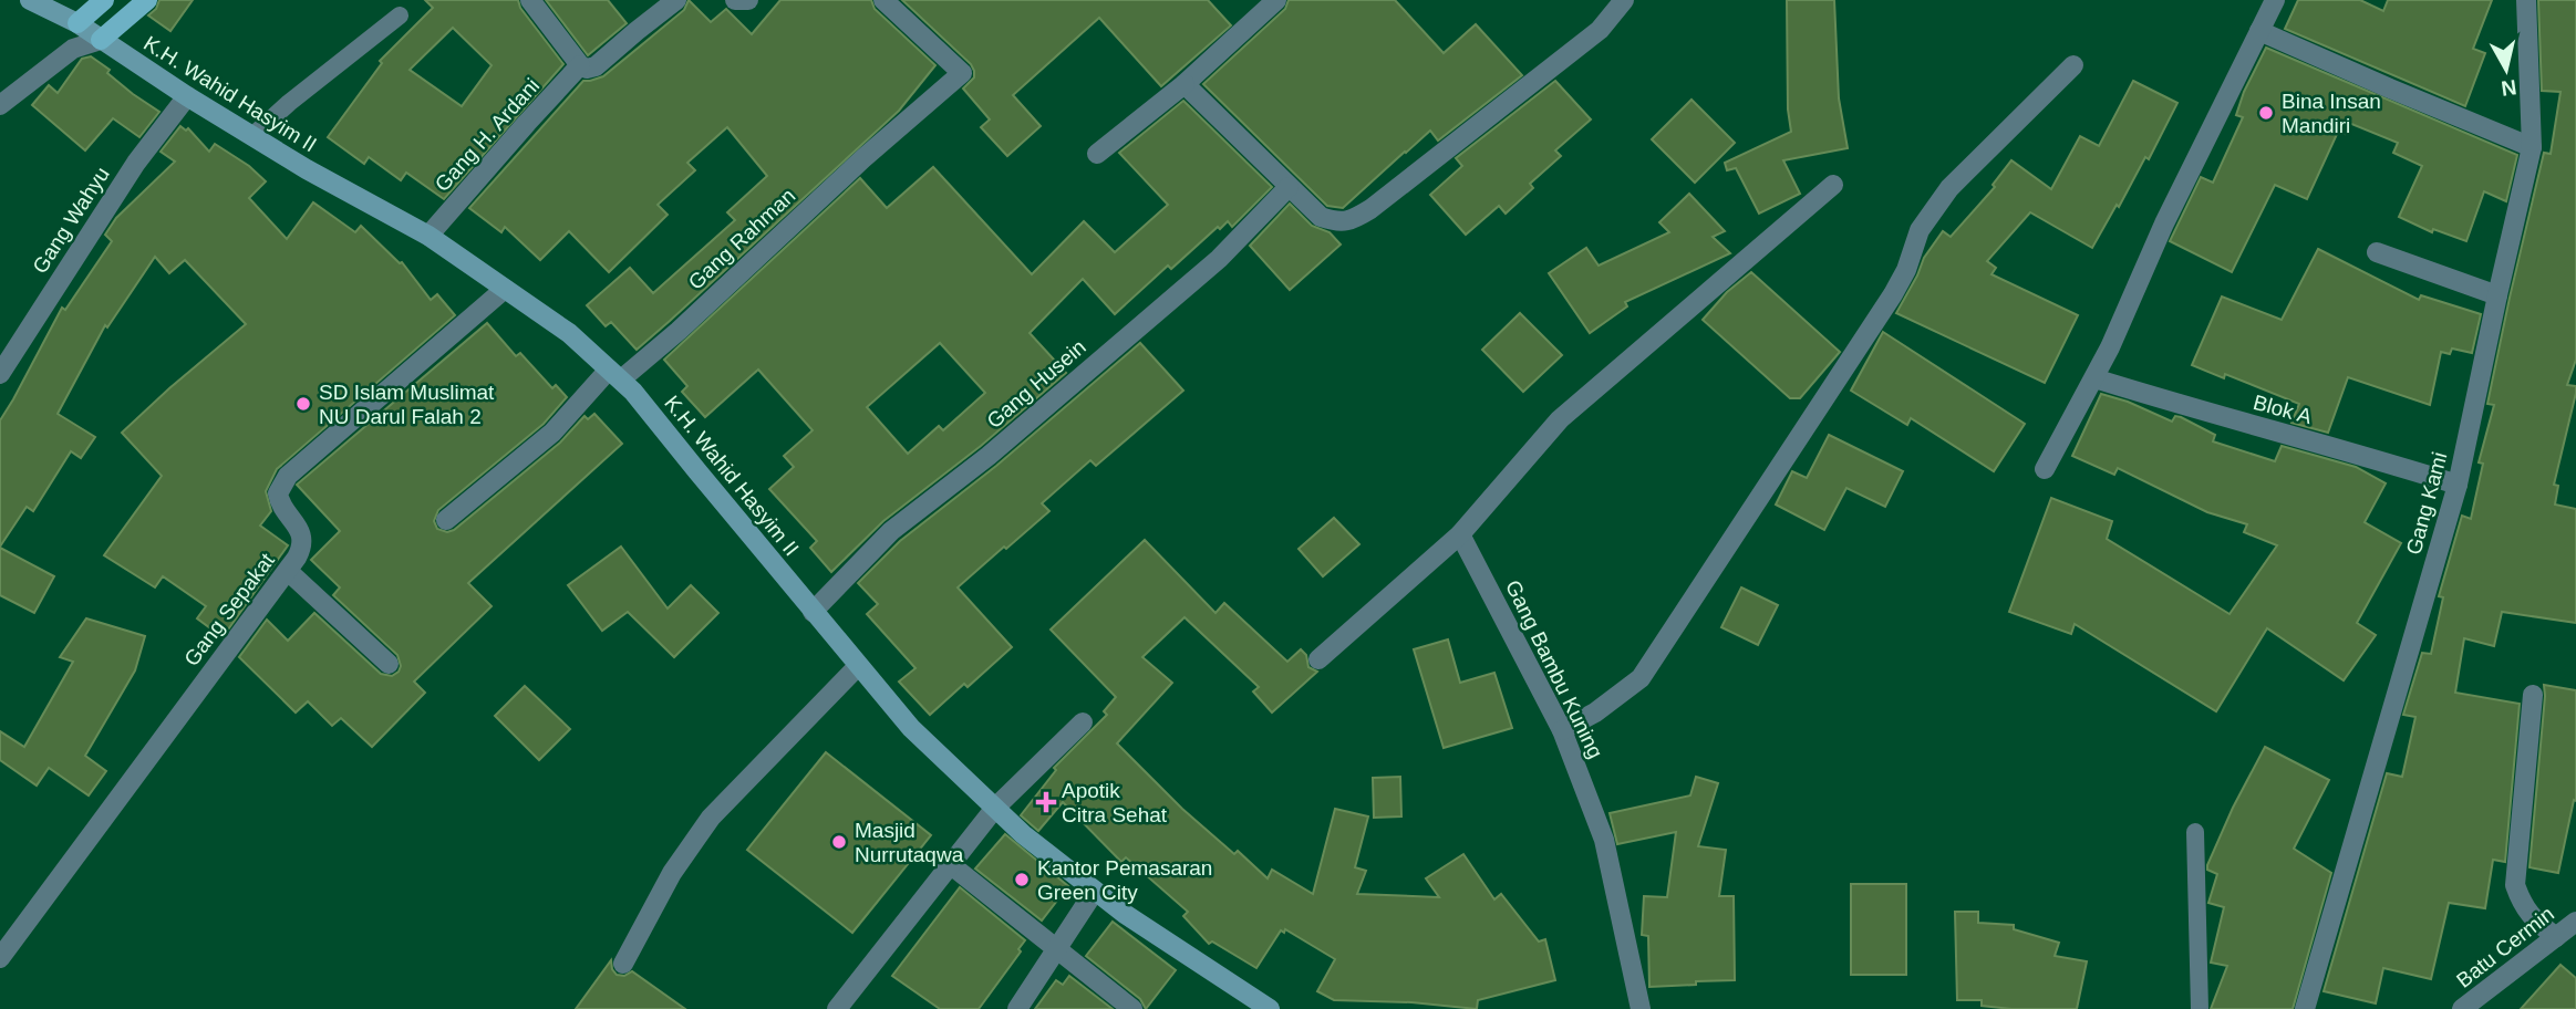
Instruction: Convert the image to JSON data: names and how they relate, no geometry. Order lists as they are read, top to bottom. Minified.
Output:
{"streets":{"street":["K.H. Wahid Hasyim II","Gang H. Ardani","Gang Wahyu","Gang Rahman","Gang Husein","Blok A","Gang Kami","Gang Sepakat","Gang Bambu Kuning","Batu Cermin"]},"crossings":[["K.H. Wahid Hasyim II","Gang H. Ardani"],["K.H. Wahid Hasyim II","Gang Wahyu"],["K.H. Wahid Hasyim II","Gang Rahman"],["K.H. Wahid Hasyim II","Gang Husein"],["K.H. Wahid Hasyim II","Gang Sepakat"],["Blok A","Gang Kami"]],"places":{"other":["Bina Insan Mandiri","SD Islam Muslimat NU Darul Falah 2","Masjid Nurrutaqwa","Kantor Pemasaran Green City"],"health":["Apotik Citra Sehat"]},"north":"bottom"}
